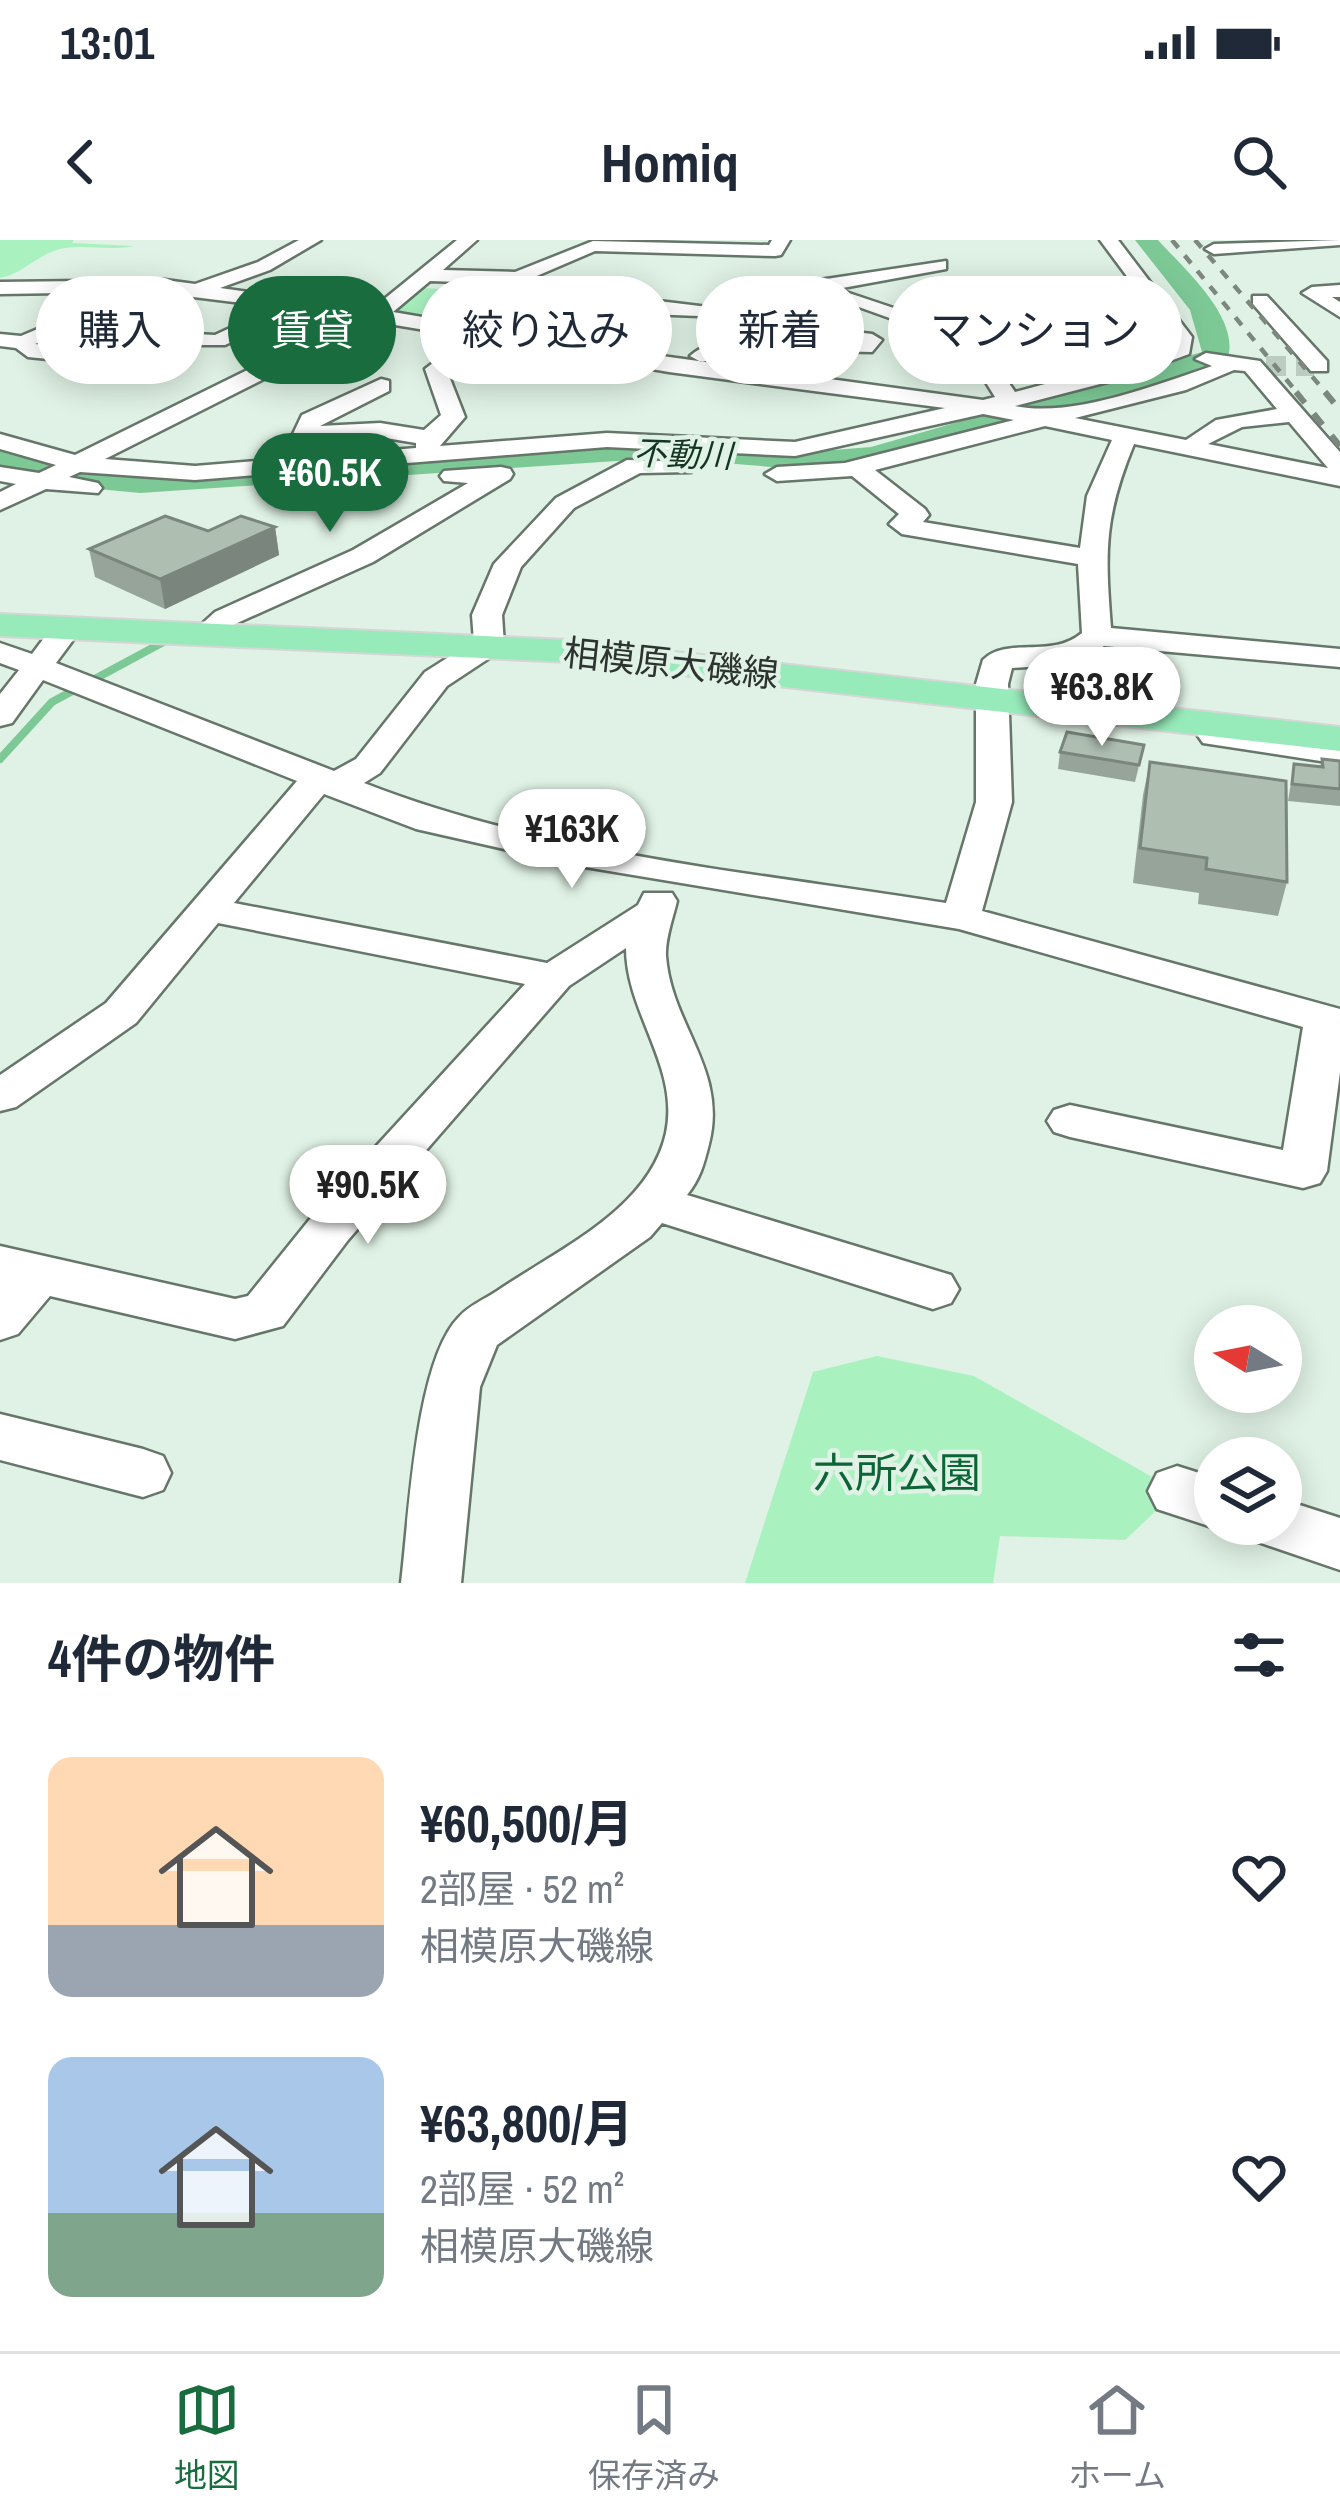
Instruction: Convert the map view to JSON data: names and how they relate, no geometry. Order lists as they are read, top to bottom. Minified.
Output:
{"streets":{"main road":["相模原大磯線"]},"water":["不動川"],"parks":["六所公園"],"north":"left","page":{"status":"13:01","header":"Homiq","chip":["購入","賃貸","絞り込み","新着","マンション"],"price":["¥60.5K","¥63.8K","¥163K","¥90.5K"],"heading":"4件の物件","list":[{"name":"¥60,500/月","note":"2部屋 · 52 m² · 相模原大磯線"},{"name":"¥63,800/月","note":"2部屋 · 52 m² · 相模原大磯線"}],"tabs":["地図","保存済み","ホーム"]}}
